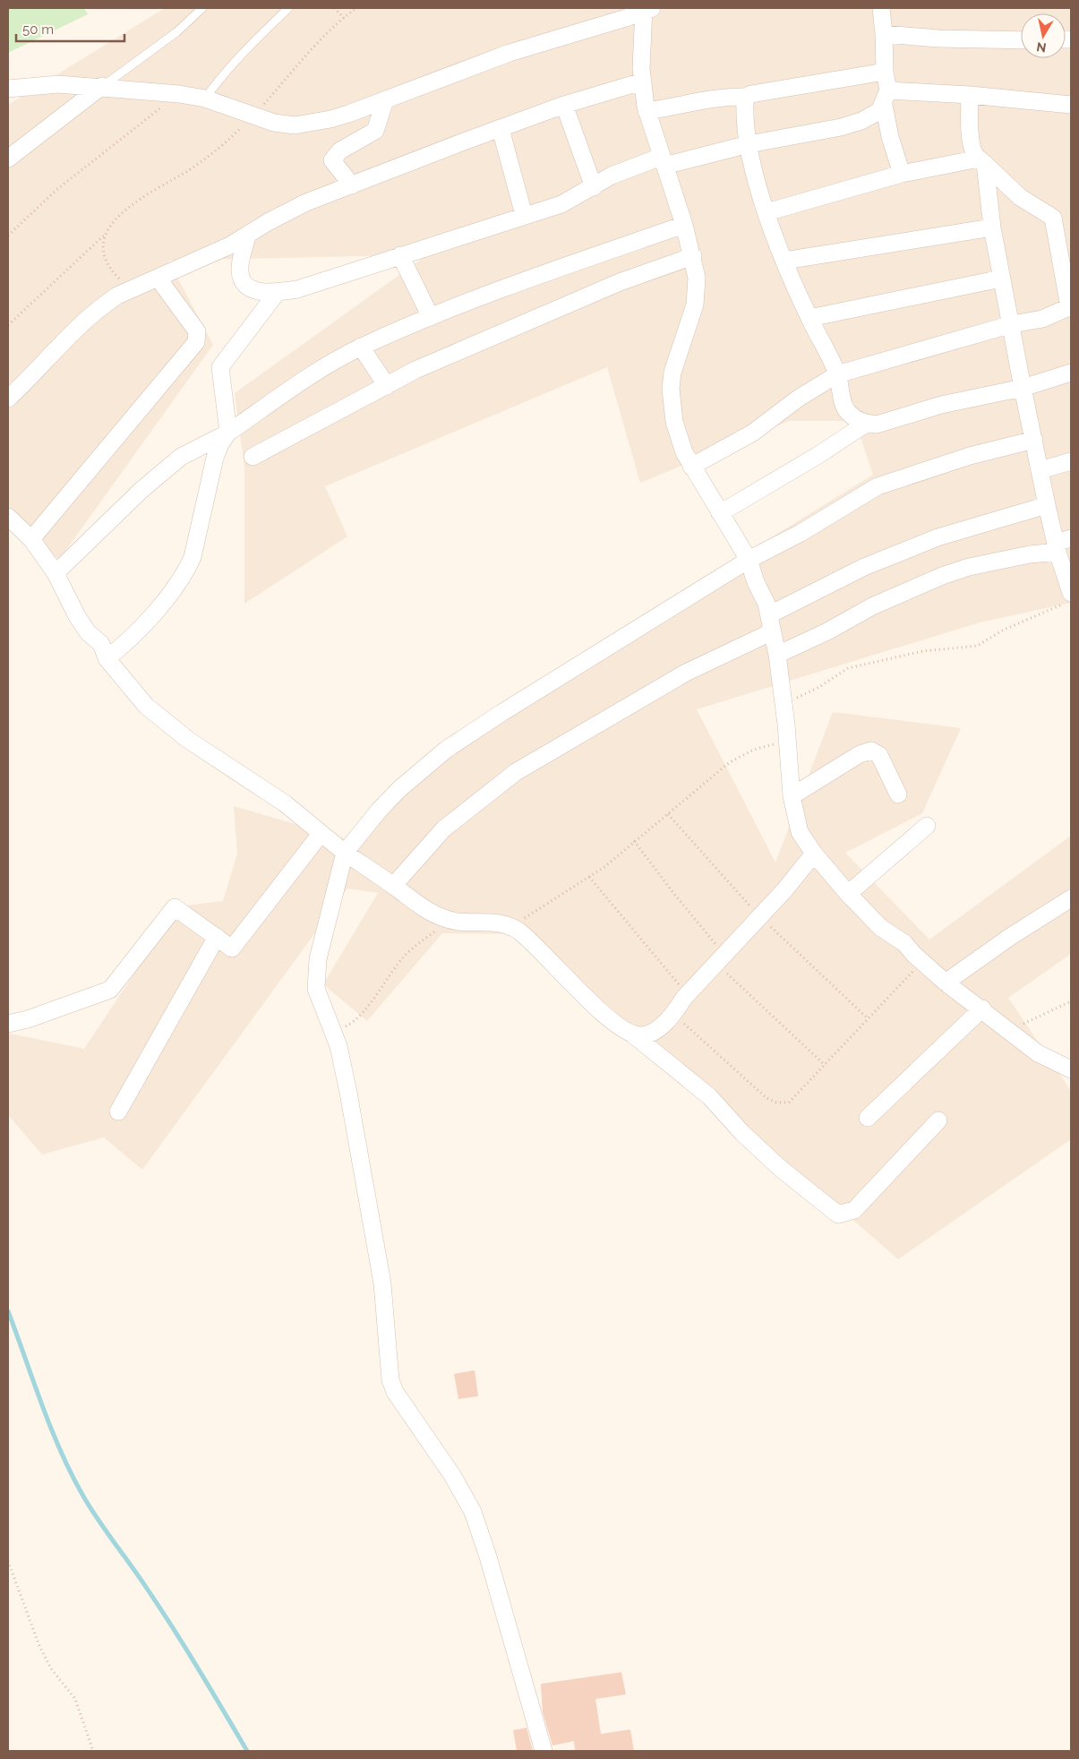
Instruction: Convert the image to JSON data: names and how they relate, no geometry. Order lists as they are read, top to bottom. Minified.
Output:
{"scale_bar":"50 m","north":"bottom"}
